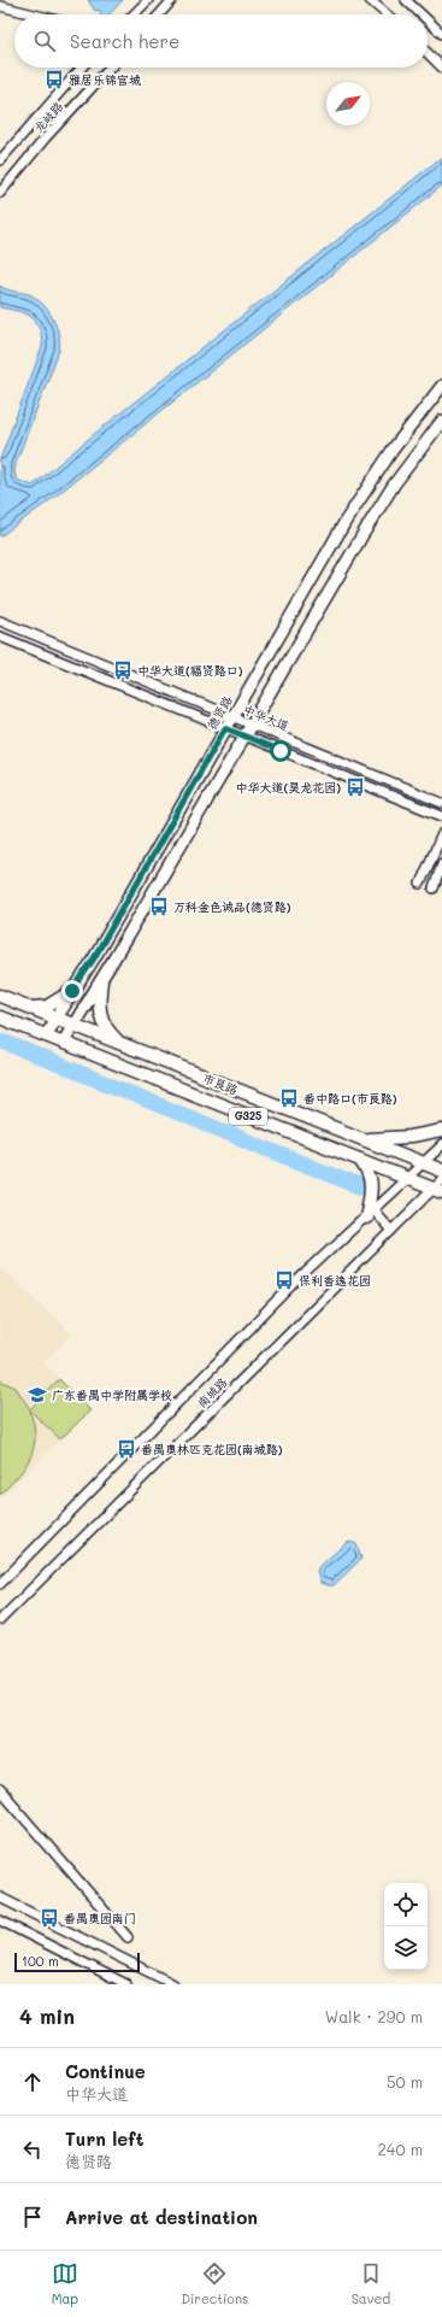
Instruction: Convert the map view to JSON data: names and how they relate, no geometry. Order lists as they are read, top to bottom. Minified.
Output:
{"streets":{"highway":["市良路","G325"],"main road":["德贤路"],"street":["龙岐路","中华大道","南城路"]},"crossings":[["德贤路","中华大道"],["德贤路","市良路"],["市良路","南城路"]],"places":{"bus stop":["雅居乐锦官城","中华大道(福贤路口)","中华大道(昊龙花园)","万科金色诚品(德贤路)","番中路口(市良路)","保利香逸花园","番禺奥林匹克花园(南城路)","番禺奥园南门"],"school or university":["广东番禺中学附属学校"]},"scale_bar":"100 m","north":"top right","page":{"search":"Search here","scale":"100 m","heading":["4 min","Walk · 290 m"],"list":[["Continue","中华大道","50 m"],["Turn left","德贤路","240 m"],"Arrive at destination"],"nav":["Map","Directions","Saved"]}}
